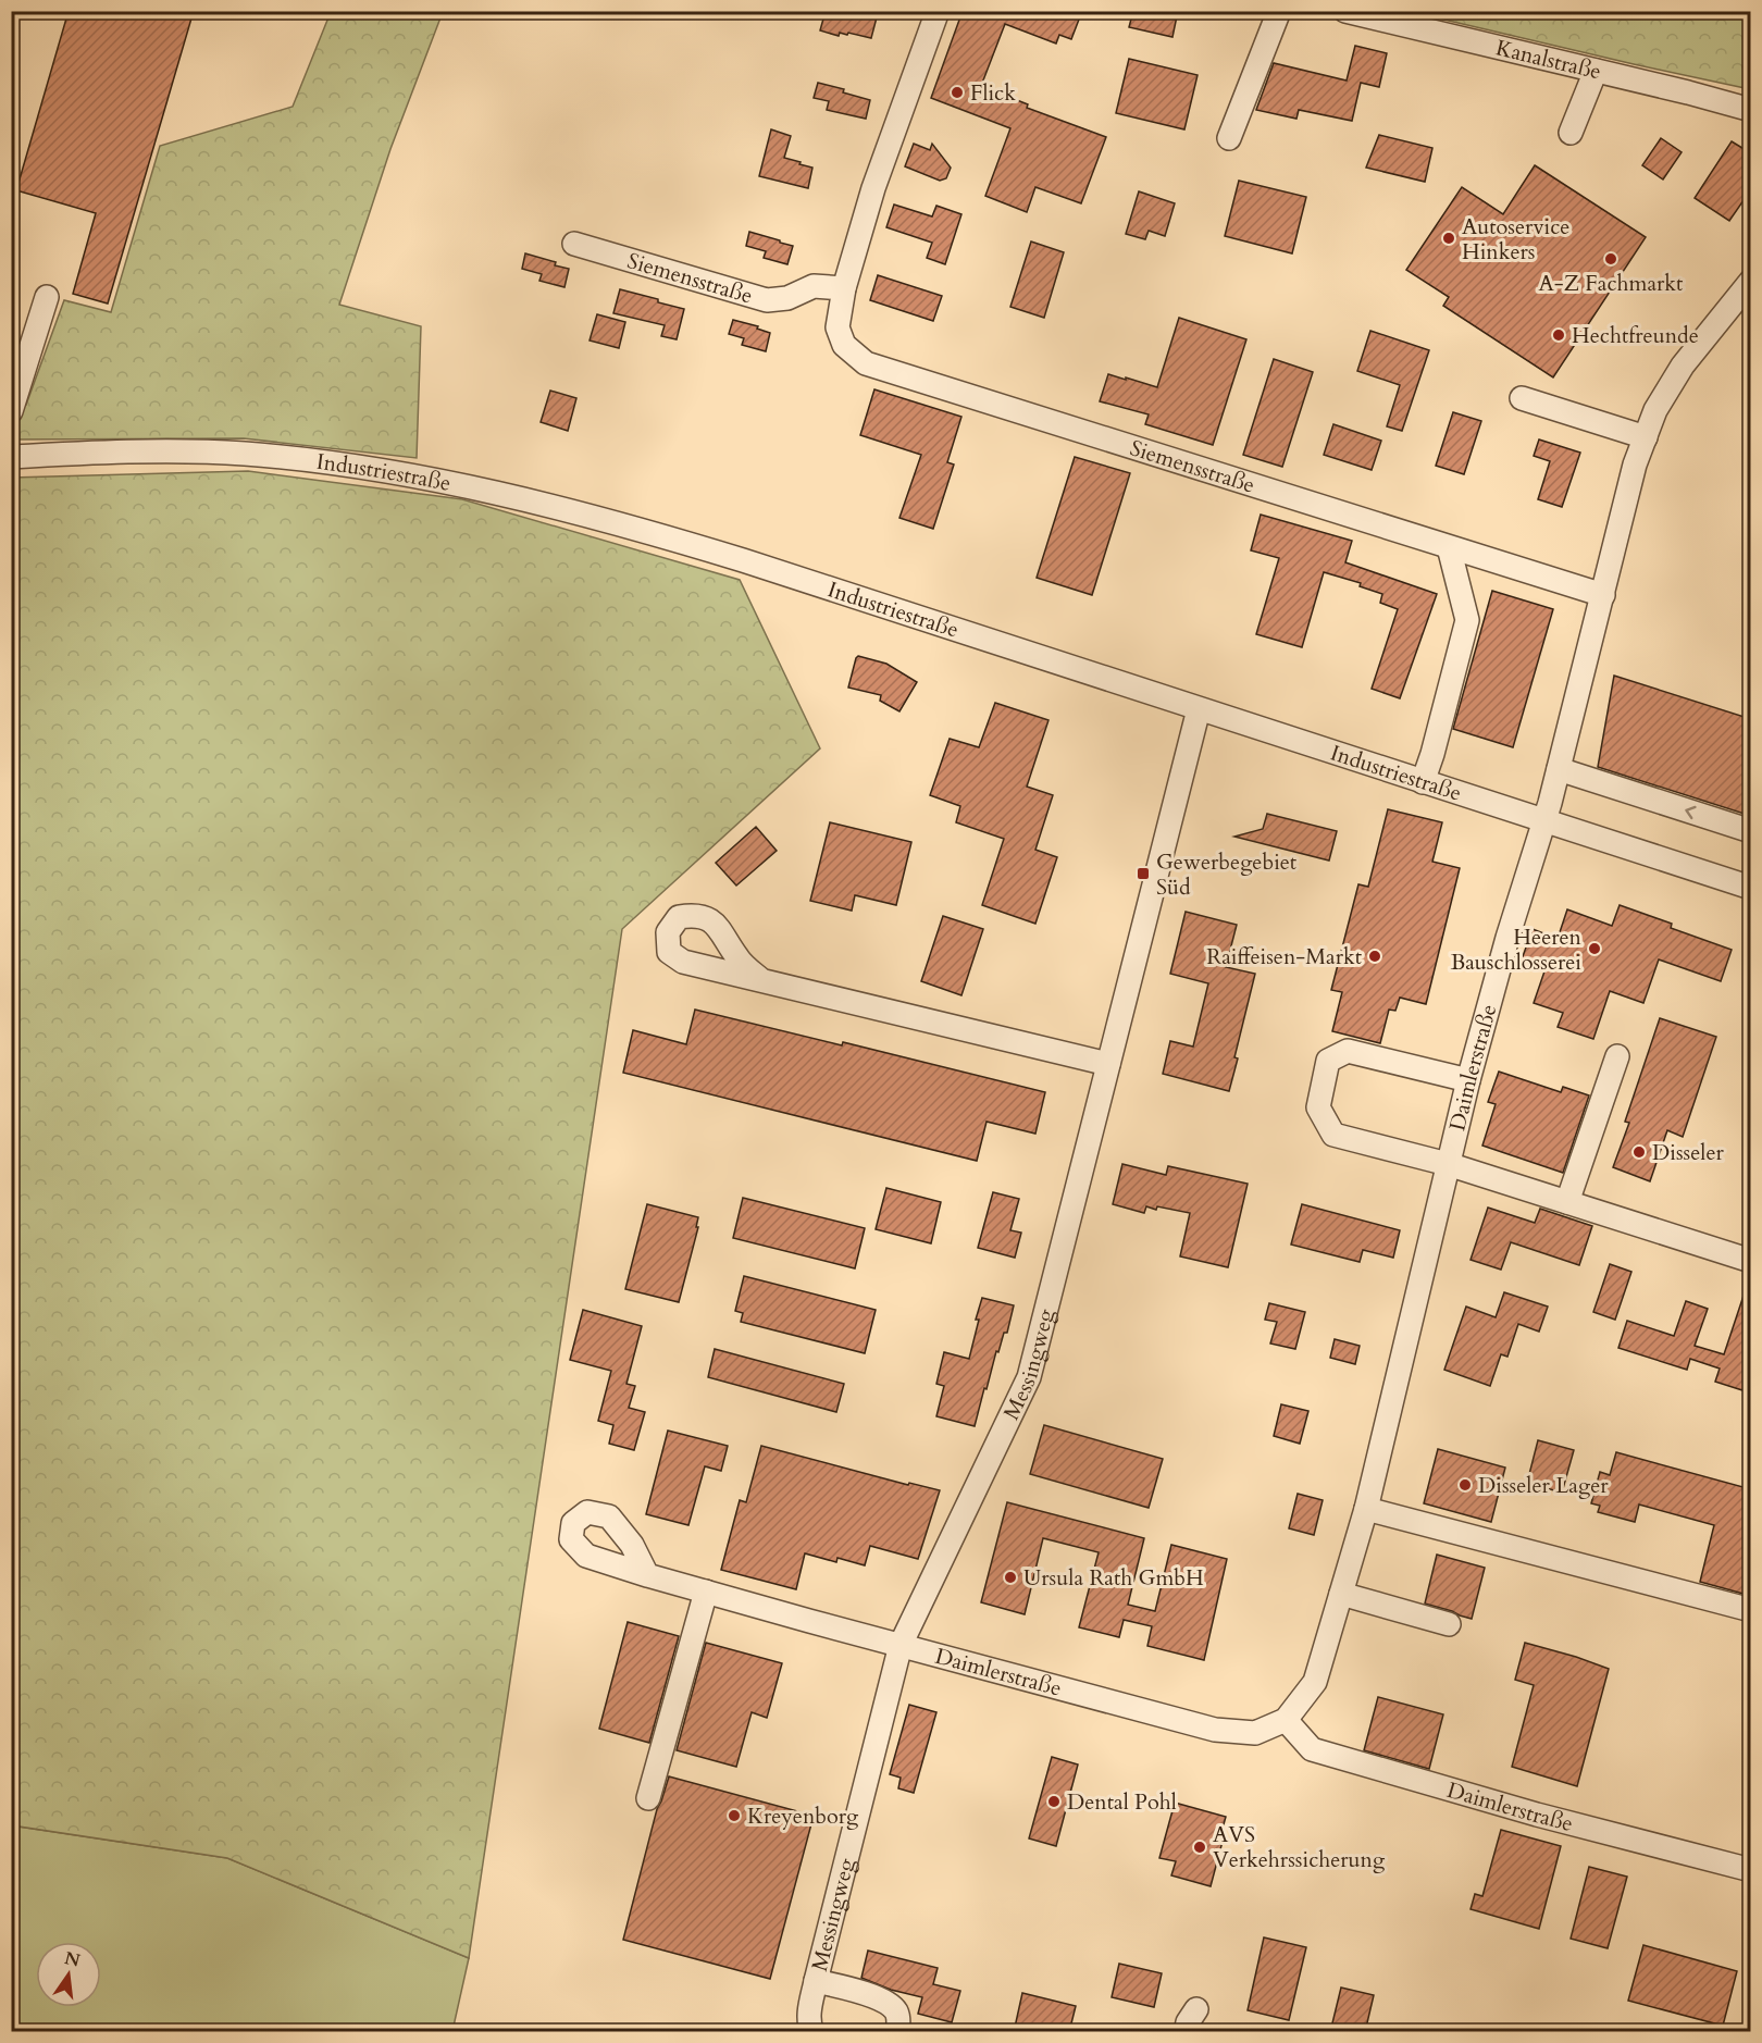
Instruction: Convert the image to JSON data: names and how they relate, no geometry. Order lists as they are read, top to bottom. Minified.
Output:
{"streets":{"street":["Kanalstraße","Siemensstraße","Industriestraße","Daimlerstraße","Messingweg"]},"crossings":[["Industriestraße","Daimlerstraße"],["Industriestraße","Messingweg"],["Daimlerstraße","Messingweg"]],"places":{"other":["Flick","Autoservice Hinkers","A-Z Fachmarkt","Hechtfreunde","Heeren Bauschlosserei","Raiffeisen-Markt","Disseler","Disseler Lager","Ursula Rath GmbH","Dental Pohl","Kreyenborg","AVS Verkehrssicherung"],"transit":["Gewerbegebiet Süd"]},"north":"top"}
